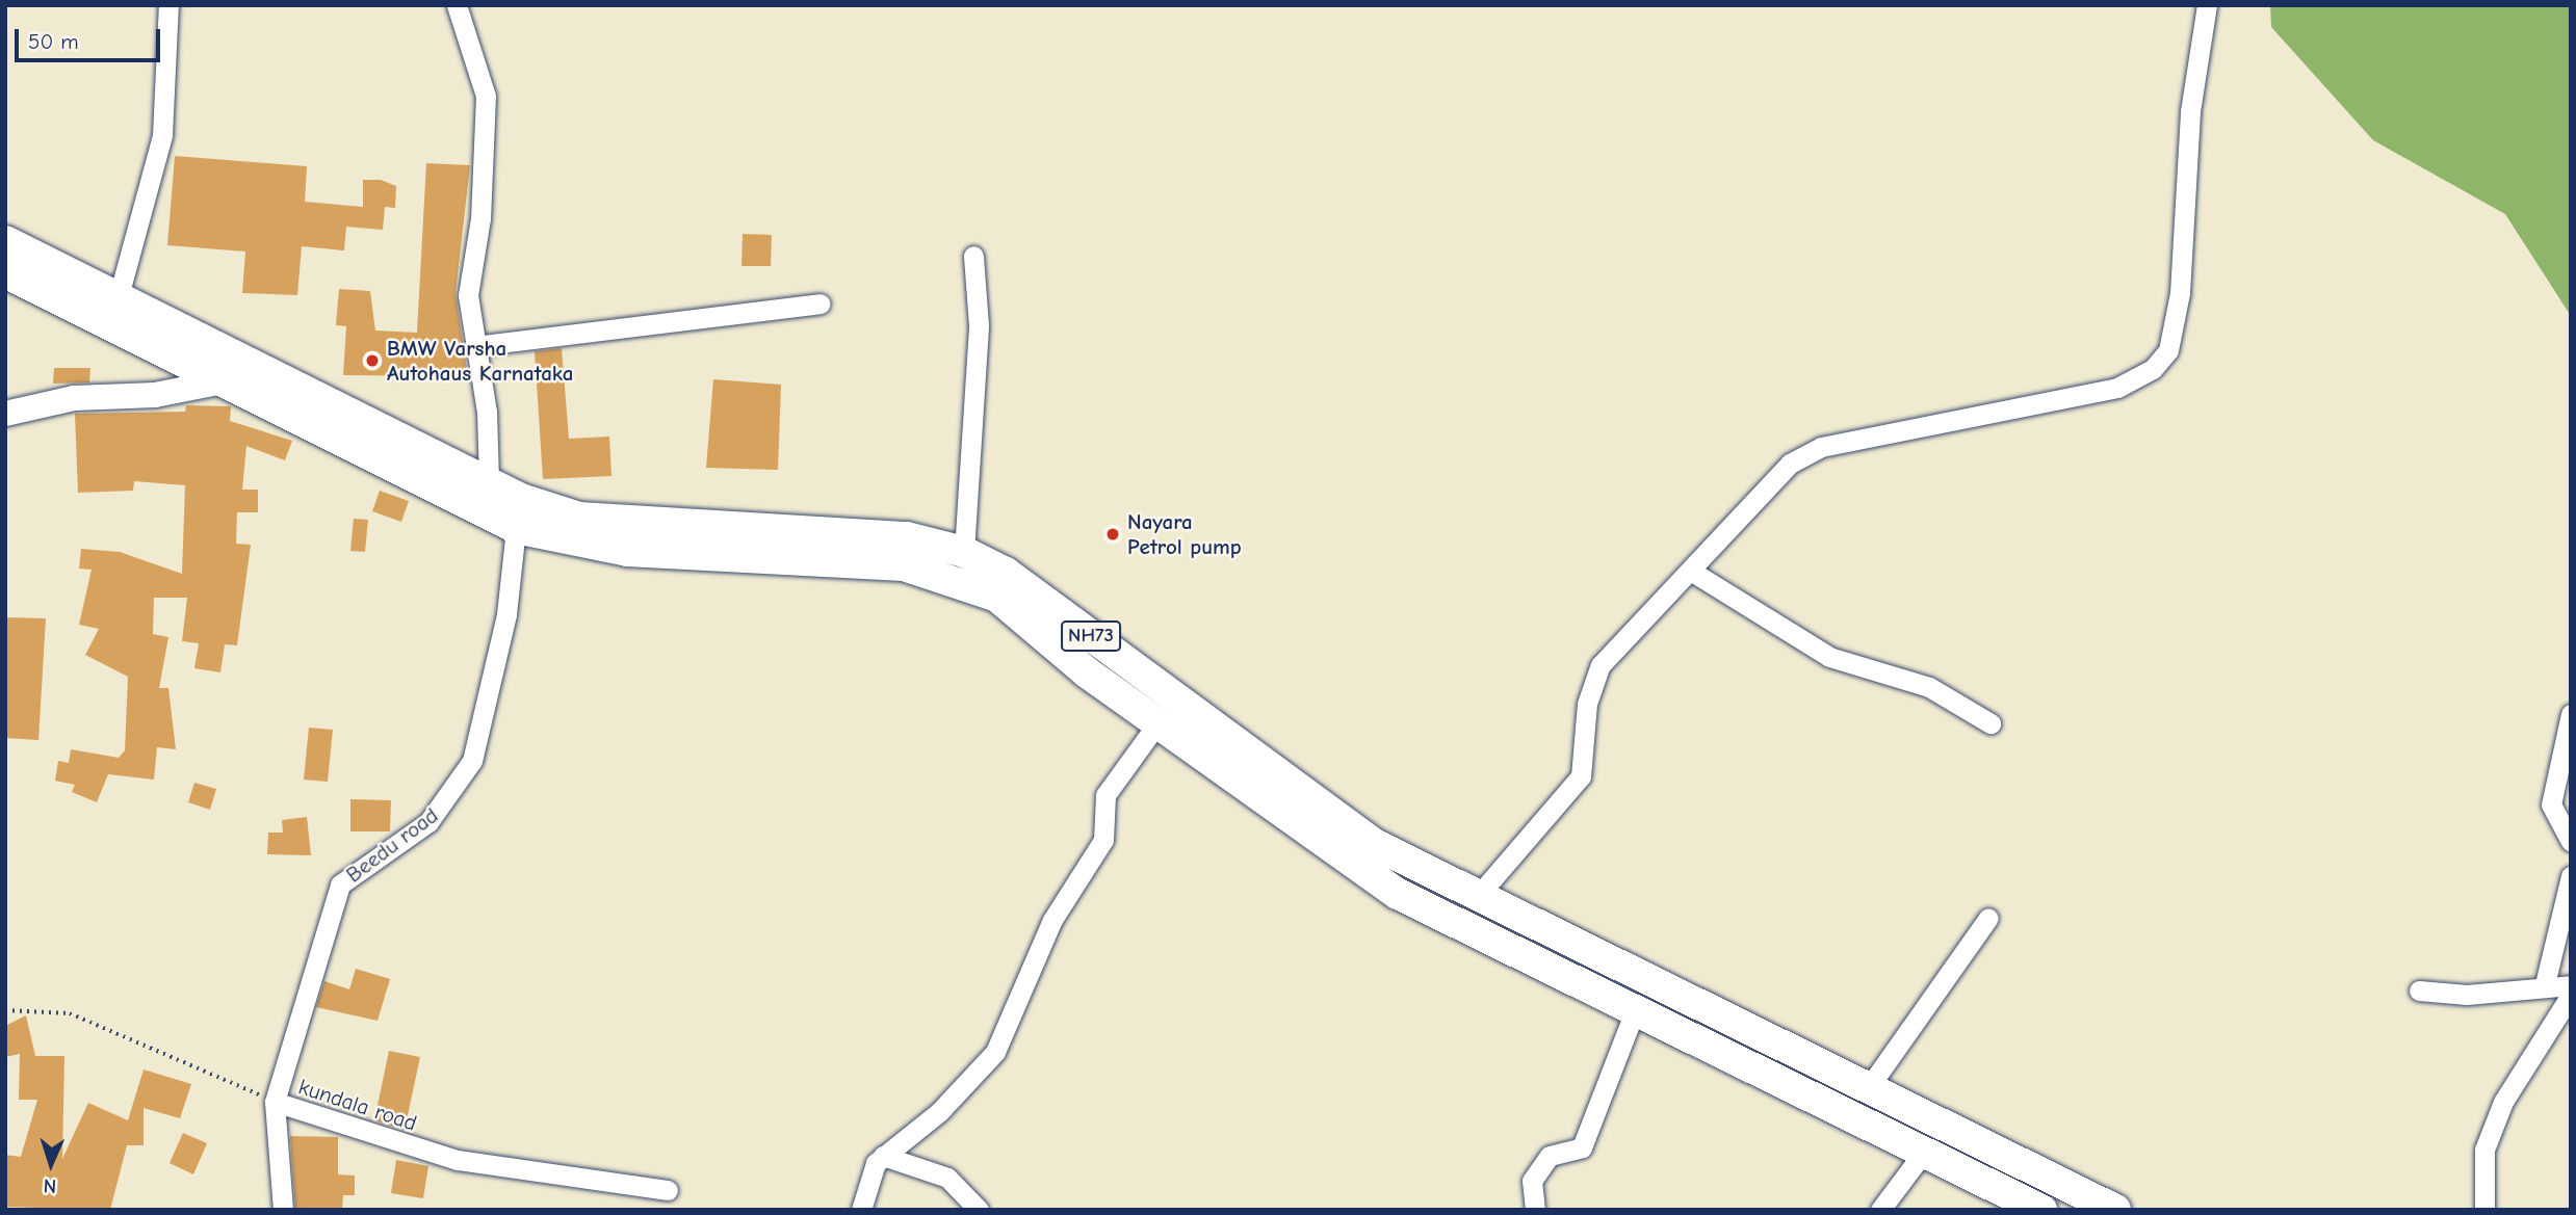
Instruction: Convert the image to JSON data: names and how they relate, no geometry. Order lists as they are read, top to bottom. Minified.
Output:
{"streets":{"highway":["NH73"],"street":["Beedu road","kundala road"]},"crossings":[["NH73","Beedu road"],["Beedu road","kundala road"]],"places":["BMW Varsha Autohaus Karnataka","Nayara Petrol pump"],"scale_bar":"50 m","north":"bottom"}
